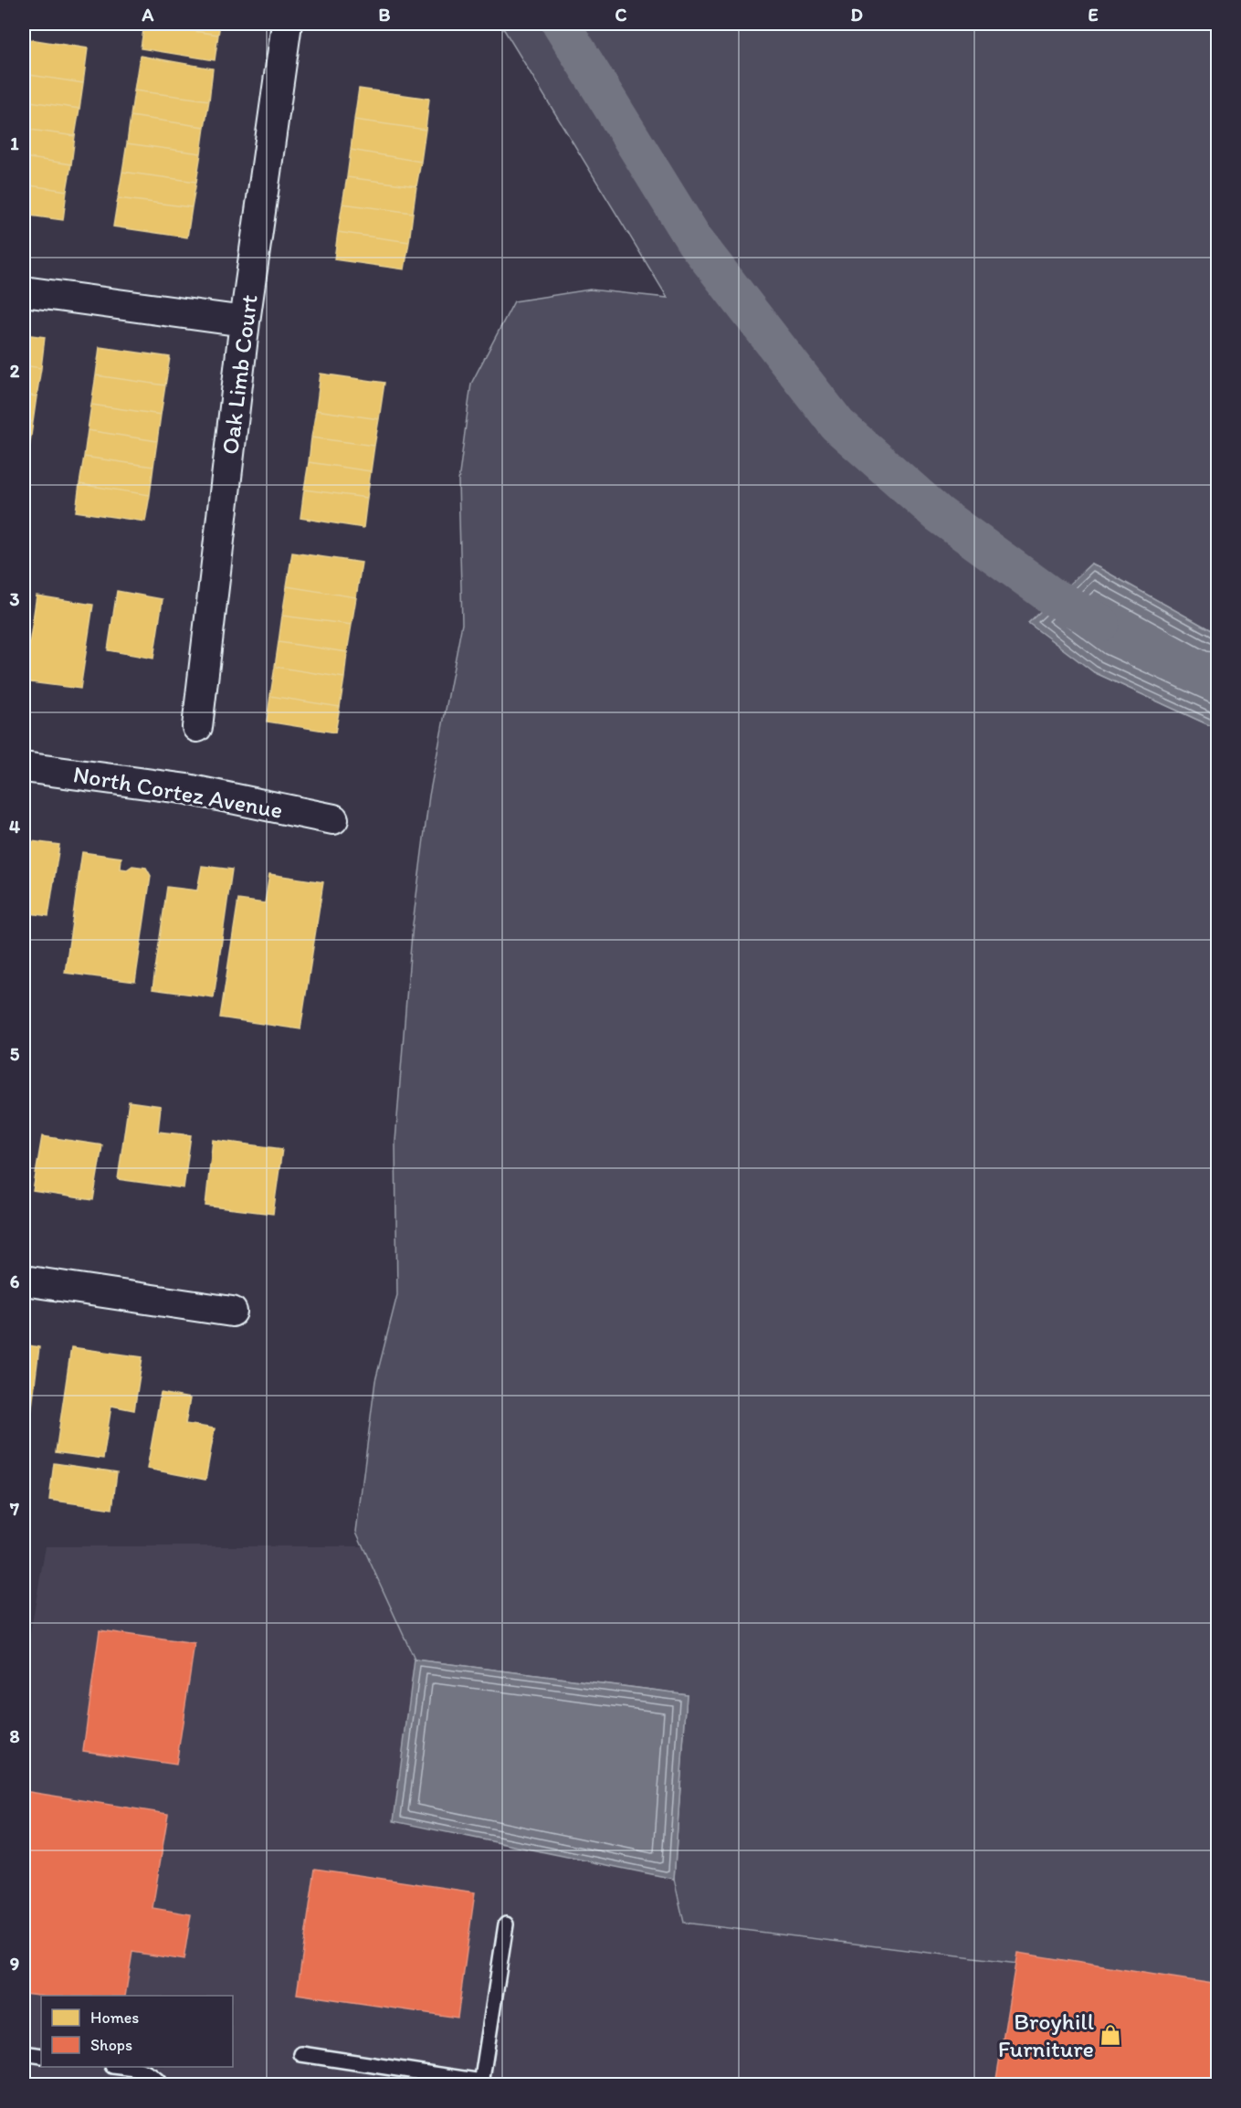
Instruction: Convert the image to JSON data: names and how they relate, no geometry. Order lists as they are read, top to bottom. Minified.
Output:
{"streets":{"street":["Oak Limb Court","North Cortez Avenue"]},"places":{"shop":["Broyhill Furniture"]},"legend":["Homes","Shops"],"grid":{"columns":["A","B","C","D","E"],"rows":["1","2","3","4","5","6","7","8","9"]}}
